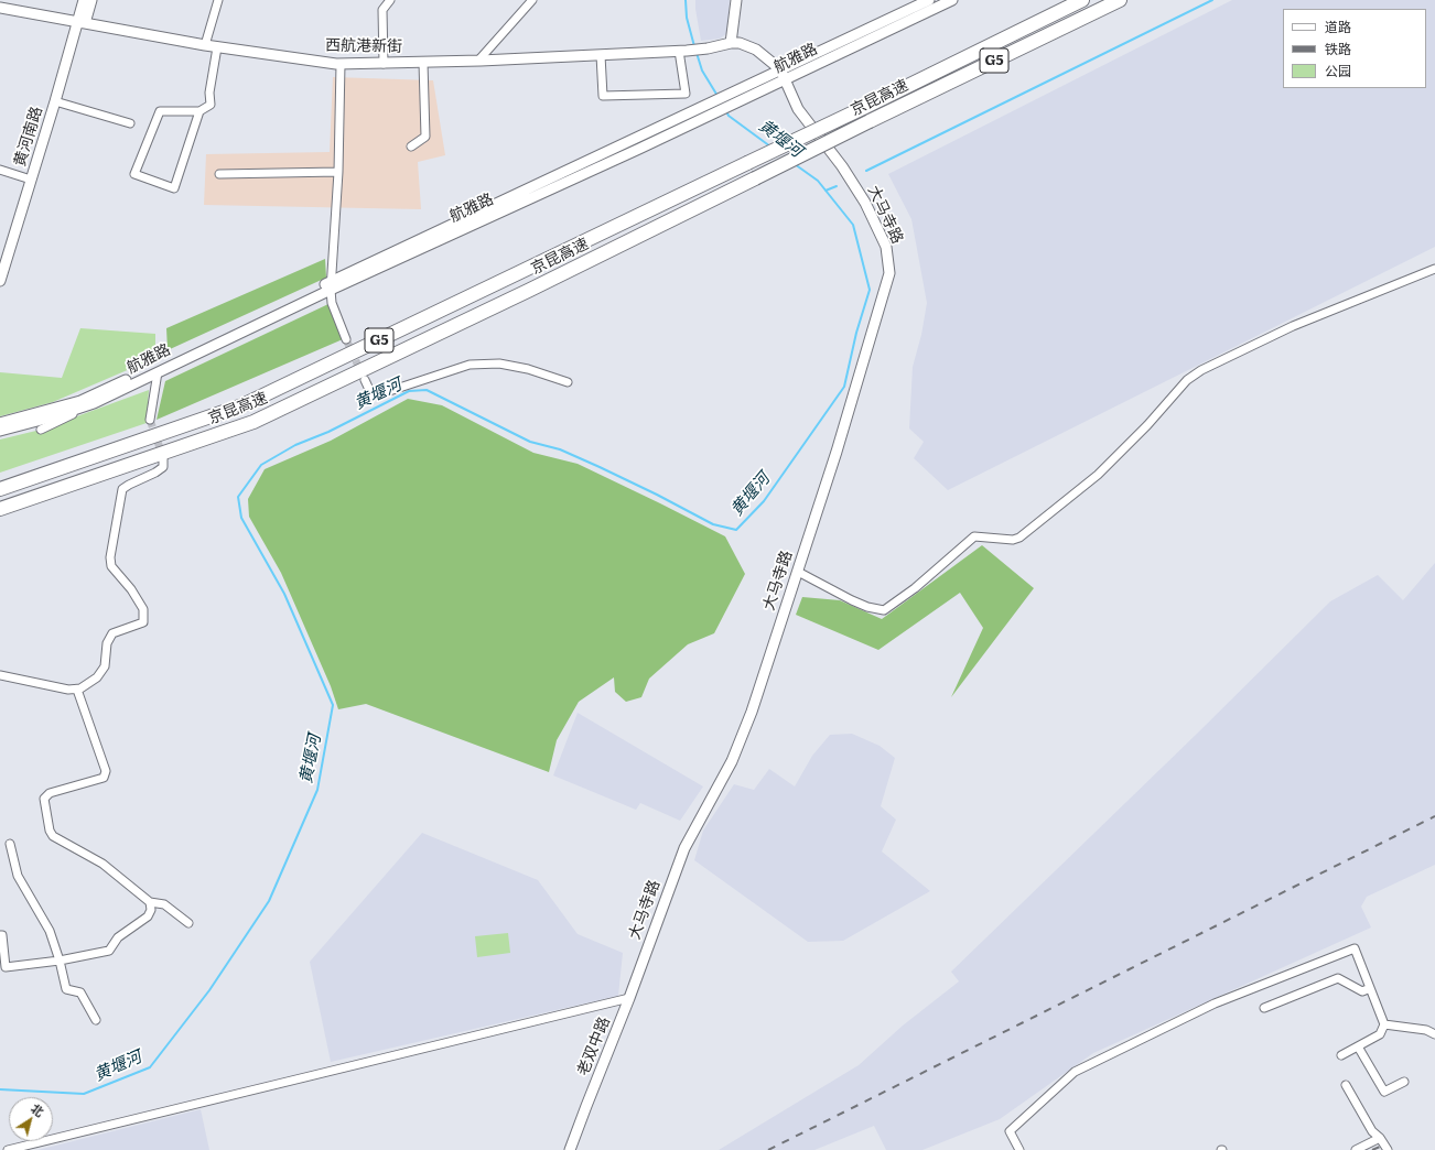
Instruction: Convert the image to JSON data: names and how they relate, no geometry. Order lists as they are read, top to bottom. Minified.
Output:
{"streets":{"highway":["G5","京昆高速"],"street":["西航港新街","航雅路","黄河南路","大马寺路","老双中路"]},"crossings":[["西航港新街","黄河南路"],["航雅路","大马寺路"],["大马寺路","老双中路"]],"water":["黄堰河"],"legend":["道路","铁路","公园"],"north":"top right"}
